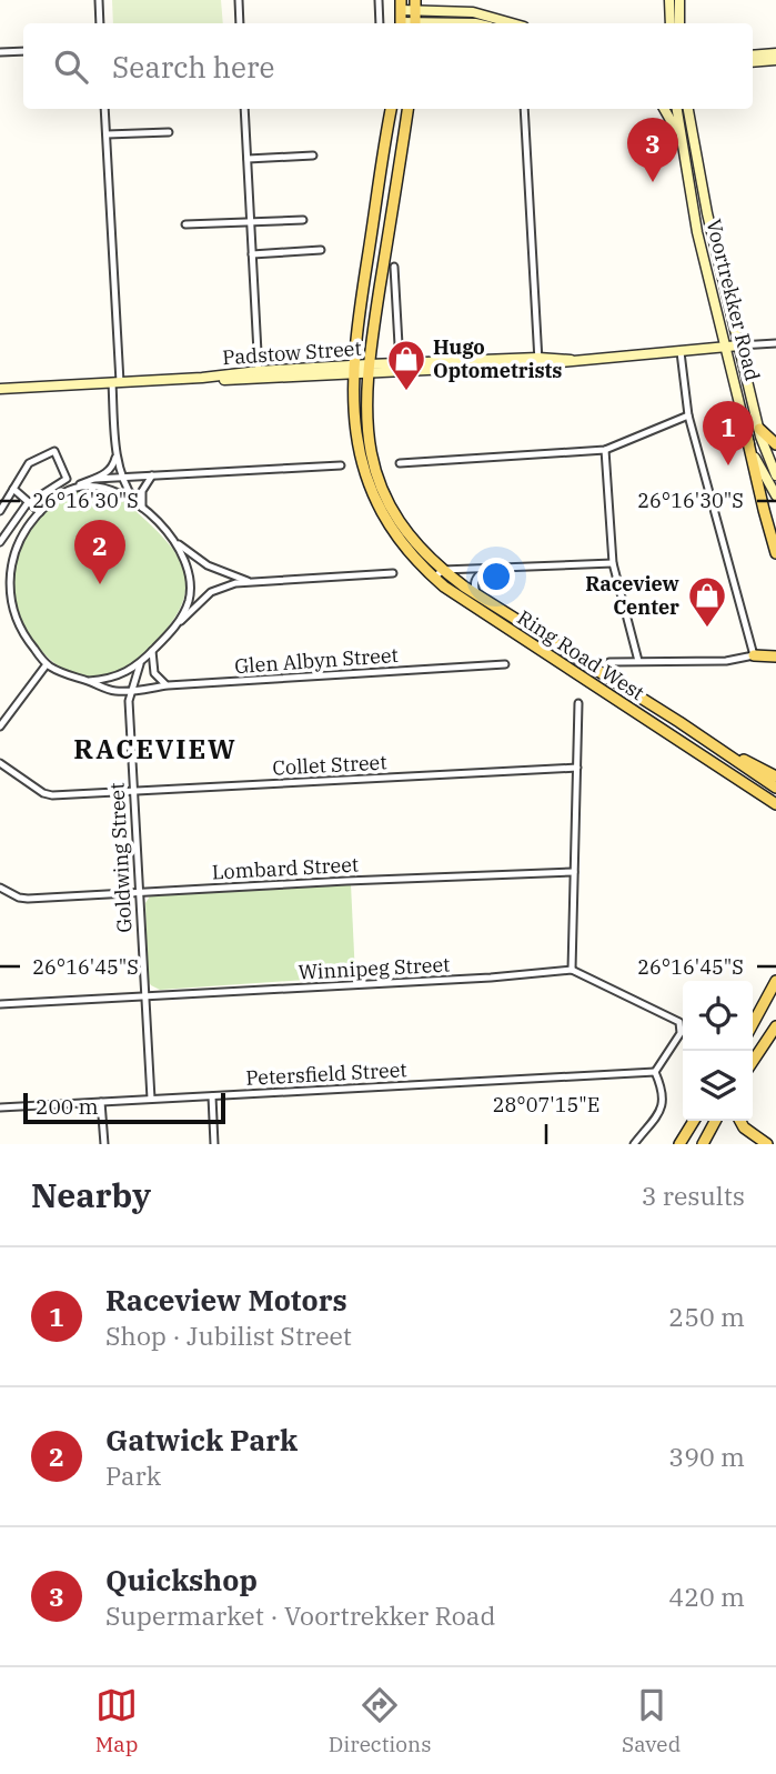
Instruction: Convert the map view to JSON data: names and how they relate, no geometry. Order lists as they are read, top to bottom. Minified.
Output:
{"streets":{"main road":["Ring Road West"],"street":["Voortrekker Road","Padstow Street","Glen Albyn Street","Collet Street","Goldwing Street","Lombard Street","Winnipeg Street","Petersfield Street"]},"crossings":[["Voortrekker Road","Padstow Street"],["Padstow Street","Ring Road West"],["Glen Albyn Street","Goldwing Street"],["Collet Street","Goldwing Street"],["Goldwing Street","Lombard Street"],["Goldwing Street","Winnipeg Street"],["Goldwing Street","Petersfield Street"]],"districts":["RACEVIEW"],"places":{"shop":["Hugo Optometrists","Raceview Center"]},"scale_bar":"200 m","page":{"search":"Search here","pins":["3","1","2"],"scale":"200 m","heading":["Nearby","3 results"],"list":[{"mark":"1","name":"Raceview Motors","note":"Shop · Jubilist Street","value":"250 m"},{"mark":"2","name":"Gatwick Park","note":"Park","value":"390 m"},{"mark":"3","name":"Quickshop","note":"Supermarket · Voortrekker Road","value":"420 m"}],"nav":["Map","Directions","Saved"]},"coordinates":["26°16'30\"S","26°16'45\"S","28°07'15\"E"]}
